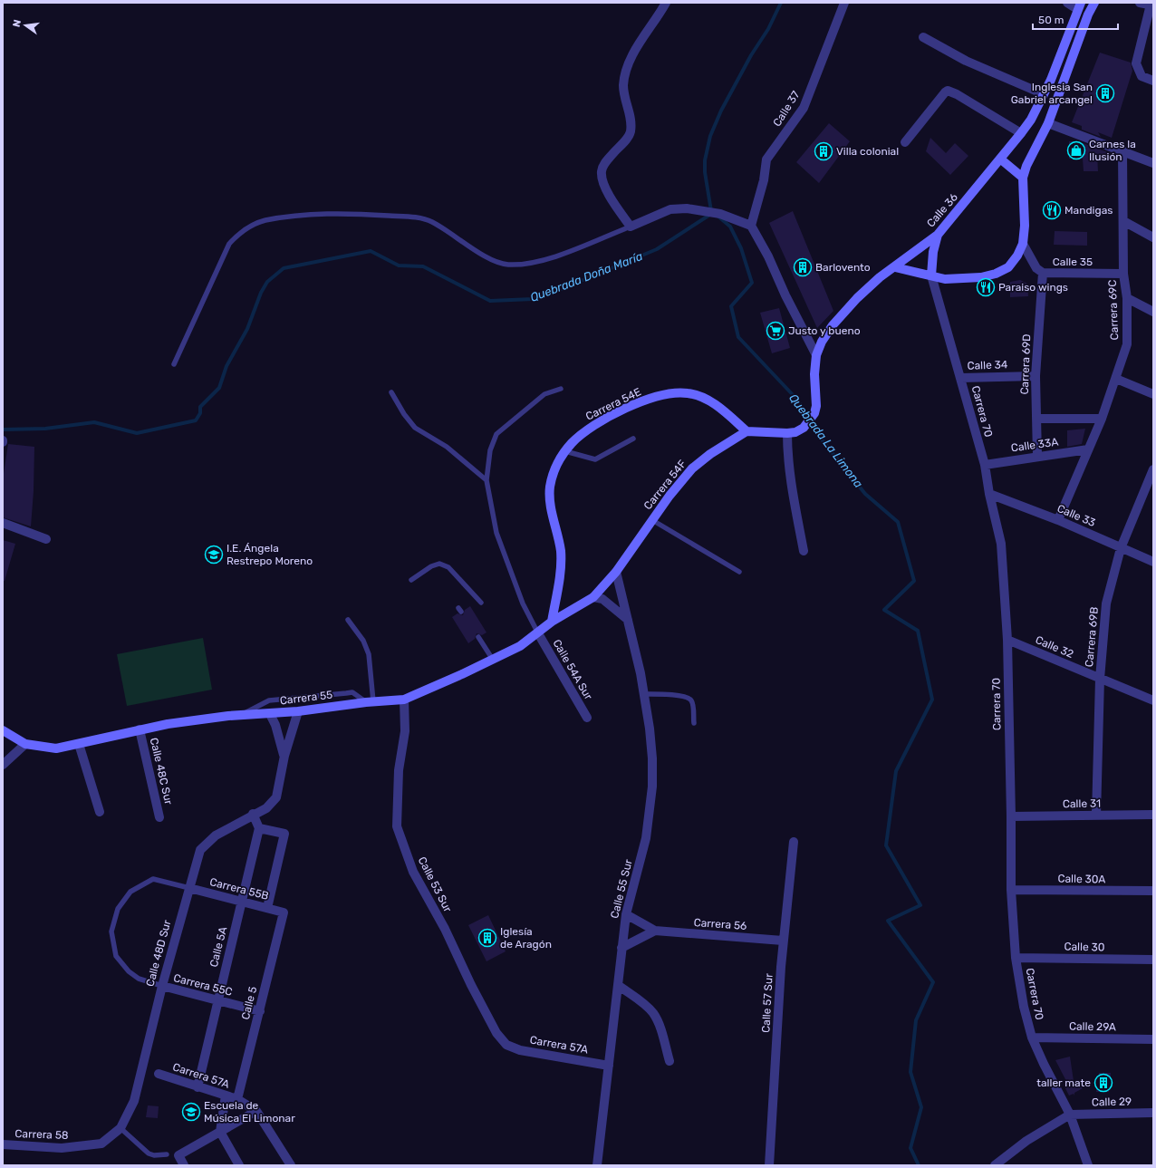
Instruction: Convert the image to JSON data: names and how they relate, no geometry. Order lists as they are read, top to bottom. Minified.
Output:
{"streets":{"main road":["Calle 36","Carrera 54E","Carrera 54F","Carrera 55"],"street":["Calle 37","Calle 35","Carrera 69C","Carrera 69D","Calle 34","Carrera 70","Calle 33A","Calle 33","Carrera 69B","Calle 32","Calle 54A Sur","Calle 48C Sur","Calle 31","Calle 30A","Calle 53 Sur","Carrera 55B","Calle 55 Sur","Carrera 56","Calle 5A","Calle 30","Calle 48D Sur","Carrera 55C","Calle 5","Calle 57 Sur","Calle 29A","Carrera 57A","Calle 29","Carrera 58"]},"crossings":[["Calle 35","Carrera 69C"],["Calle 35","Carrera 69D"],["Carrera 69C","Calle 33A"],["Carrera 69C","Calle 33"],["Carrera 69D","Calle 34"],["Carrera 69D","Calle 33A"],["Calle 34","Carrera 70"],["Carrera 54E","Carrera 54F"],["Carrera 70","Calle 33A"],["Carrera 70","Calle 33"],["Carrera 70","Calle 32"],["Carrera 70","Calle 31"],["Carrera 70","Calle 30A"],["Carrera 70","Calle 30"],["Carrera 70","Calle 29A"],["Carrera 70","Calle 29"],["Carrera 54F","Carrera 55"],["Carrera 54F","Calle 55 Sur"],["Calle 33","Carrera 69B"],["Carrera 69B","Calle 32"],["Carrera 69B","Calle 31"],["Calle 54A Sur","Carrera 55"],["Carrera 55","Calle 48C Sur"],["Carrera 55","Calle 53 Sur"],["Calle 53 Sur","Carrera 57A"],["Carrera 55B","Calle 5A"],["Carrera 55B","Calle 48D Sur"],["Carrera 55B","Calle 5"],["Calle 55 Sur","Carrera 56"],["Calle 55 Sur","Carrera 57A"],["Carrera 56","Calle 57 Sur"],["Calle 5A","Carrera 55C"],["Calle 5A","Carrera 57A"],["Calle 48D Sur","Carrera 55C"],["Calle 48D Sur","Carrera 58"],["Carrera 55C","Calle 5"],["Calle 5","Carrera 57A"]],"water":["Quebrada Doña María","Quebrada La Limona"],"places":{"building":["Inglesia San Gabriel arcangel","Villa colonial","Barlovento","Iglesía de Aragón","taller mate"],"shop":["Carnes la Ilusión"],"restaurant":["Mandigas","Paraiso wings"],"supermarket":["Justo y bueno"],"school or university":["I.E. Ángela Restrepo Moreno","Escuela de Música El Limonar"]},"scale_bar":"50 m","north":"left"}
